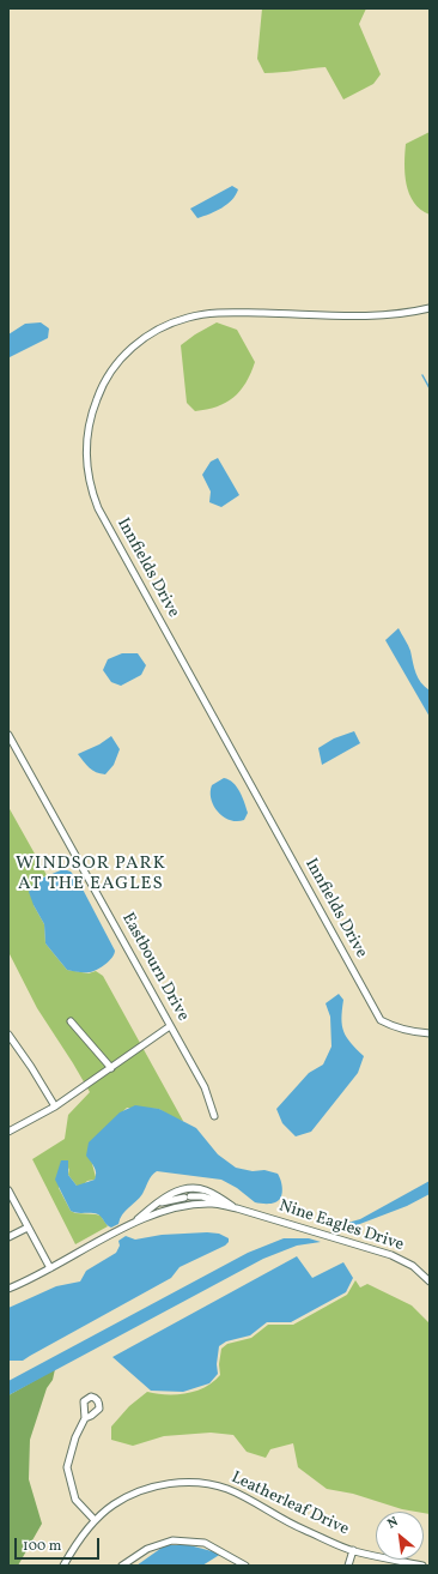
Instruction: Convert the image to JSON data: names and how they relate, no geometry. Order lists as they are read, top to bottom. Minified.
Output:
{"streets":{"street":["Innfields Drive","Eastbourn Drive","Nine Eagles Drive","Leatherleaf Drive"]},"districts":["WINDSOR PARK AT THE EAGLES"],"scale_bar":"100 m","north":"top left"}
